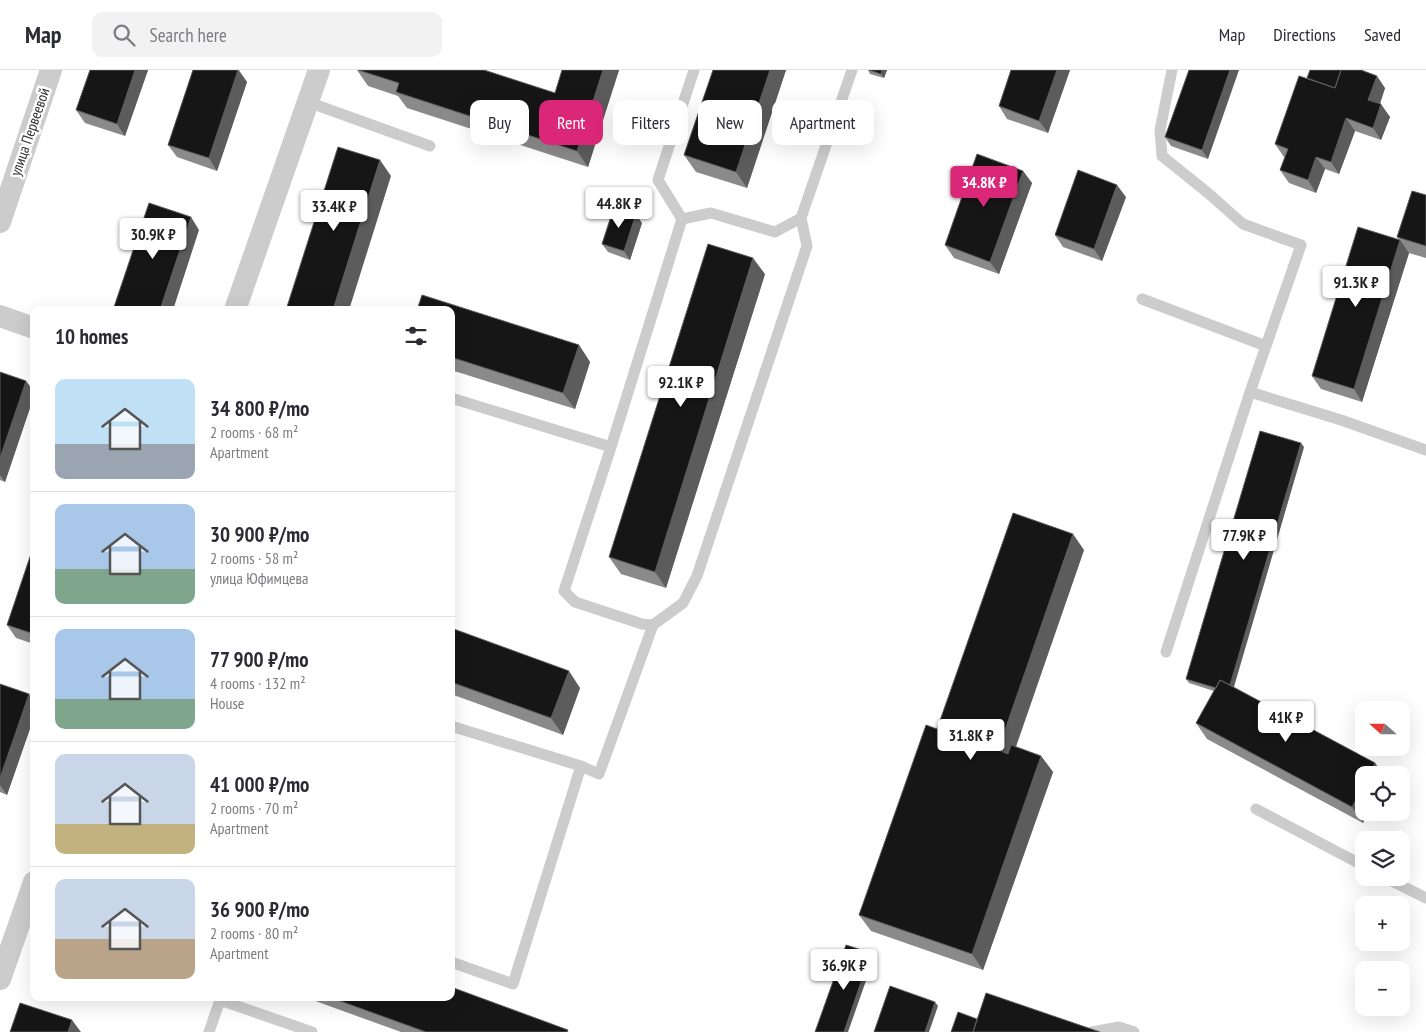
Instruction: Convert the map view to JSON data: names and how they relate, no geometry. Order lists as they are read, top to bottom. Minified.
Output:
{"streets":{"street":["улица Первеевой"]},"north":"left","page":{"header":"Map","search":"Search here","nav":["Map","Directions","Saved"],"chip":["Buy","Rent","Filters","New","Apartment"],"price":["34.8K ₽","44.8K ₽","33.4K ₽","30.9K ₽","91.3K ₽","92.1K ₽","77.9K ₽","41K ₽","31.8K ₽","36.9K ₽"],"heading":"10 homes","list":[{"name":"34 800 ₽/mo","note":"2 rooms · 68 m² · Apartment"},{"name":"30 900 ₽/mo","note":"2 rooms · 58 m² · улица Юфимцева"},{"name":"77 900 ₽/mo","note":"4 rooms · 132 m² · House"},{"name":"41 000 ₽/mo","note":"2 rooms · 70 m² · Apartment"},{"name":"36 900 ₽/mo","note":"2 rooms · 80 m² · Apartment"}],"map_buttons":["+","−"]}}
